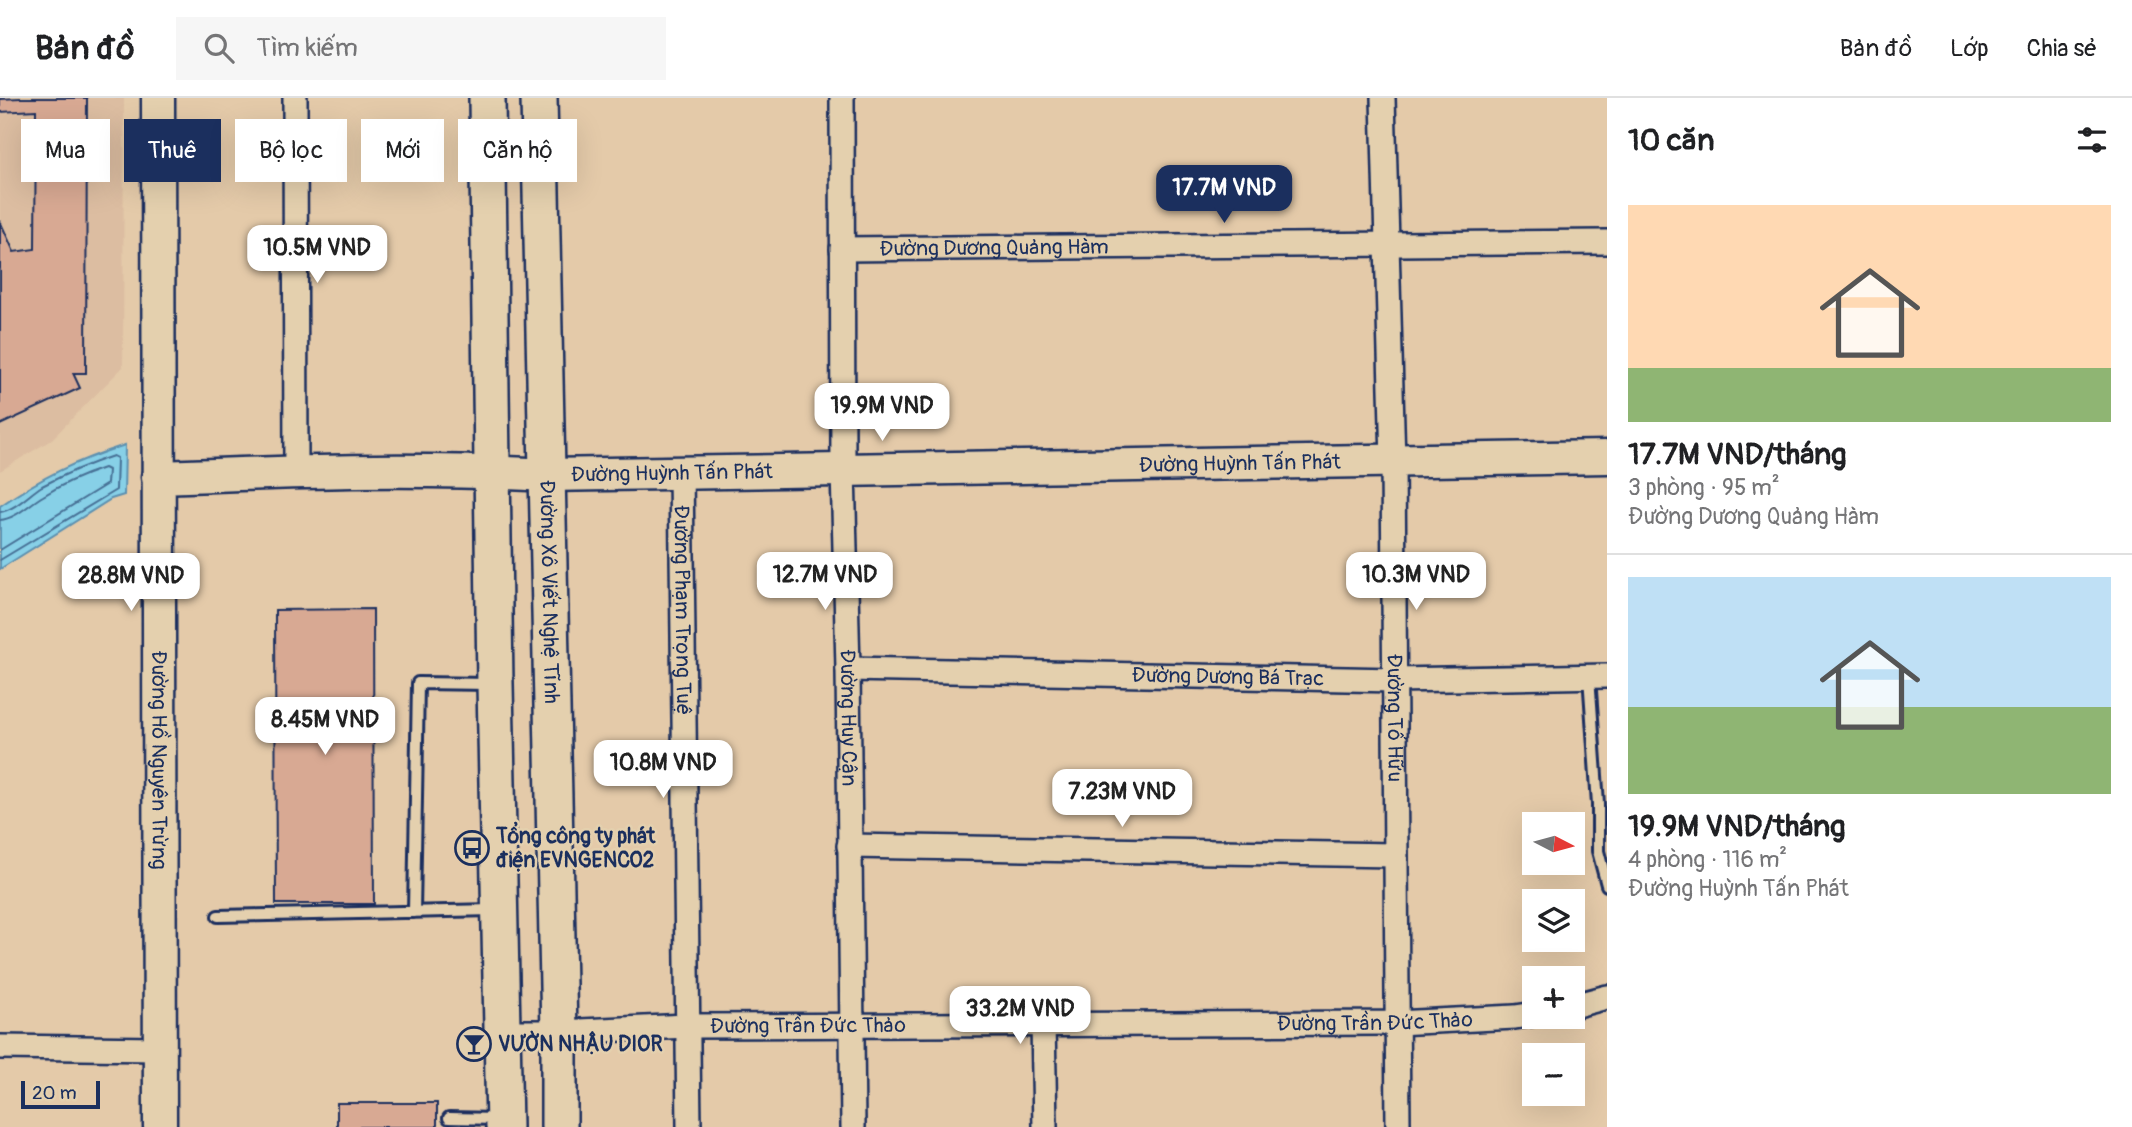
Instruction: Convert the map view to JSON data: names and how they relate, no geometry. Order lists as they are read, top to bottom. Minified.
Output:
{"streets":{"main road":["Đường Xô Viết Nghệ Tĩnh"],"street":["Đường Dương Quảng Hàm","Đường Huỳnh Tấn Phát","Đường Phạm Trọng Tuệ","Đường Dương Bá Trạc","Đường Huy Cận","Đường Tố Hữu","Đường Hồ Nguyên Trừng","Đường Trần Đức Thảo"]},"crossings":[["Đường Dương Quảng Hàm","Đường Huy Cận"],["Đường Dương Quảng Hàm","Đường Tố Hữu"],["Đường Huỳnh Tấn Phát","Đường Xô Viết Nghệ Tĩnh"],["Đường Huỳnh Tấn Phát","Đường Phạm Trọng Tuệ"],["Đường Huỳnh Tấn Phát","Đường Huy Cận"],["Đường Huỳnh Tấn Phát","Đường Tố Hữu"],["Đường Huỳnh Tấn Phát","Đường Hồ Nguyên Trừng"],["Đường Xô Viết Nghệ Tĩnh","Đường Trần Đức Thảo"],["Đường Phạm Trọng Tuệ","Đường Trần Đức Thảo"],["Đường Dương Bá Trạc","Đường Huy Cận"],["Đường Dương Bá Trạc","Đường Tố Hữu"],["Đường Huy Cận","Đường Trần Đức Thảo"],["Đường Tố Hữu","Đường Trần Đức Thảo"]],"places":{"bus stop":["Tổng công ty phát điện EVNGENCO2"],"bar":["VƯỜN NHẬU DIOR"]},"scale_bar":"20 m","north":"right","page":{"header":"Bản đồ","search":"Tìm kiếm","nav":["Bản đồ","Lớp","Chia sẻ"],"heading":"10 căn","chip":["Mua","Thuê","Bộ lọc","Mới","Căn hộ"],"price":["17.7M VND","10.5M VND","19.9M VND","12.7M VND","10.3M VND","28.8M VND","8.45M VND","10.8M VND","7.23M VND","33.2M VND"],"list":[{"name":"17.7M VND/tháng","note":"3 phòng · 95 m² · Đường Dương Quảng Hàm"},{"name":"19.9M VND/tháng","note":"4 phòng · 116 m² · Đường Huỳnh Tấn Phát"}],"map_buttons":["+","−"],"scale":"20 m"}}
